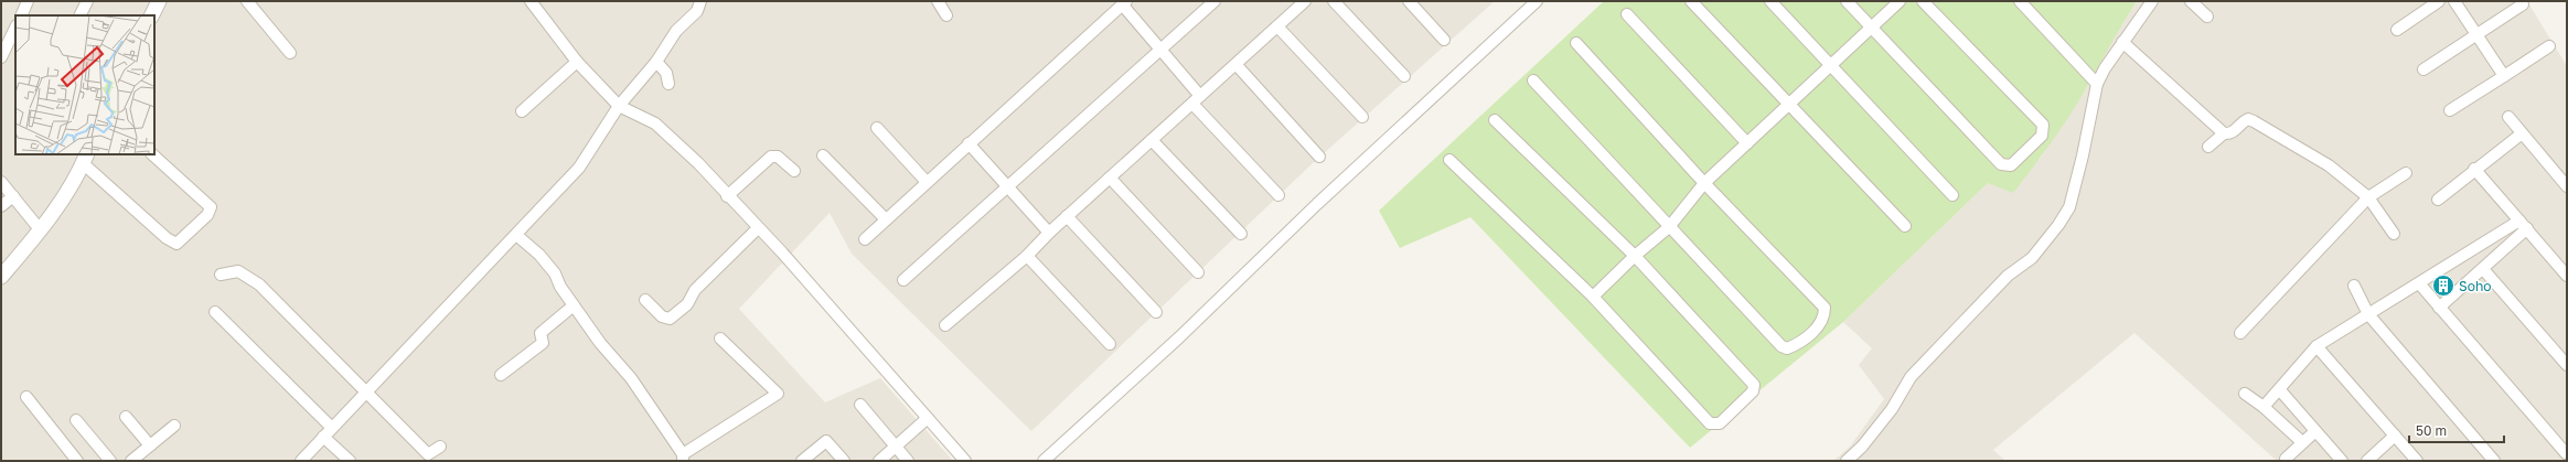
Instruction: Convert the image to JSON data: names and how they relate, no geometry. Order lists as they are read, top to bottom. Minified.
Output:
{"places":{"building":["Soho"]},"scale_bar":"50 m"}
